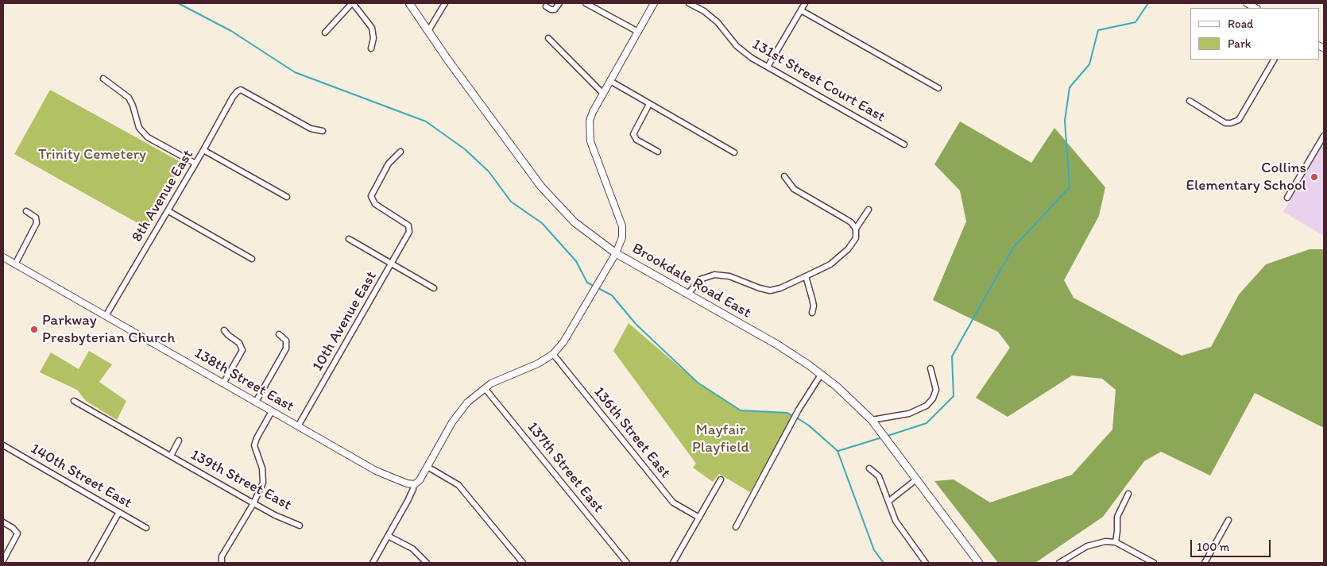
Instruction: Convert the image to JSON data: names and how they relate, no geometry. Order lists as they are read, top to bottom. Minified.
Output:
{"streets":{"main road":["Brookdale Road East"],"street":["131st Street Court East","8th Avenue East","10th Avenue East","138th Street East","136th Street East","137th Street East","140th Street East","139th Street East"]},"crossings":[["8th Avenue East","138th Street East"],["10th Avenue East","138th Street East"]],"parks":["Trinity Cemetery","Mayfair Playfield"],"places":["Collins Elementary School","Parkway Presbyterian Church"],"legend":["Road","Park"],"scale_bar":"100 m"}
